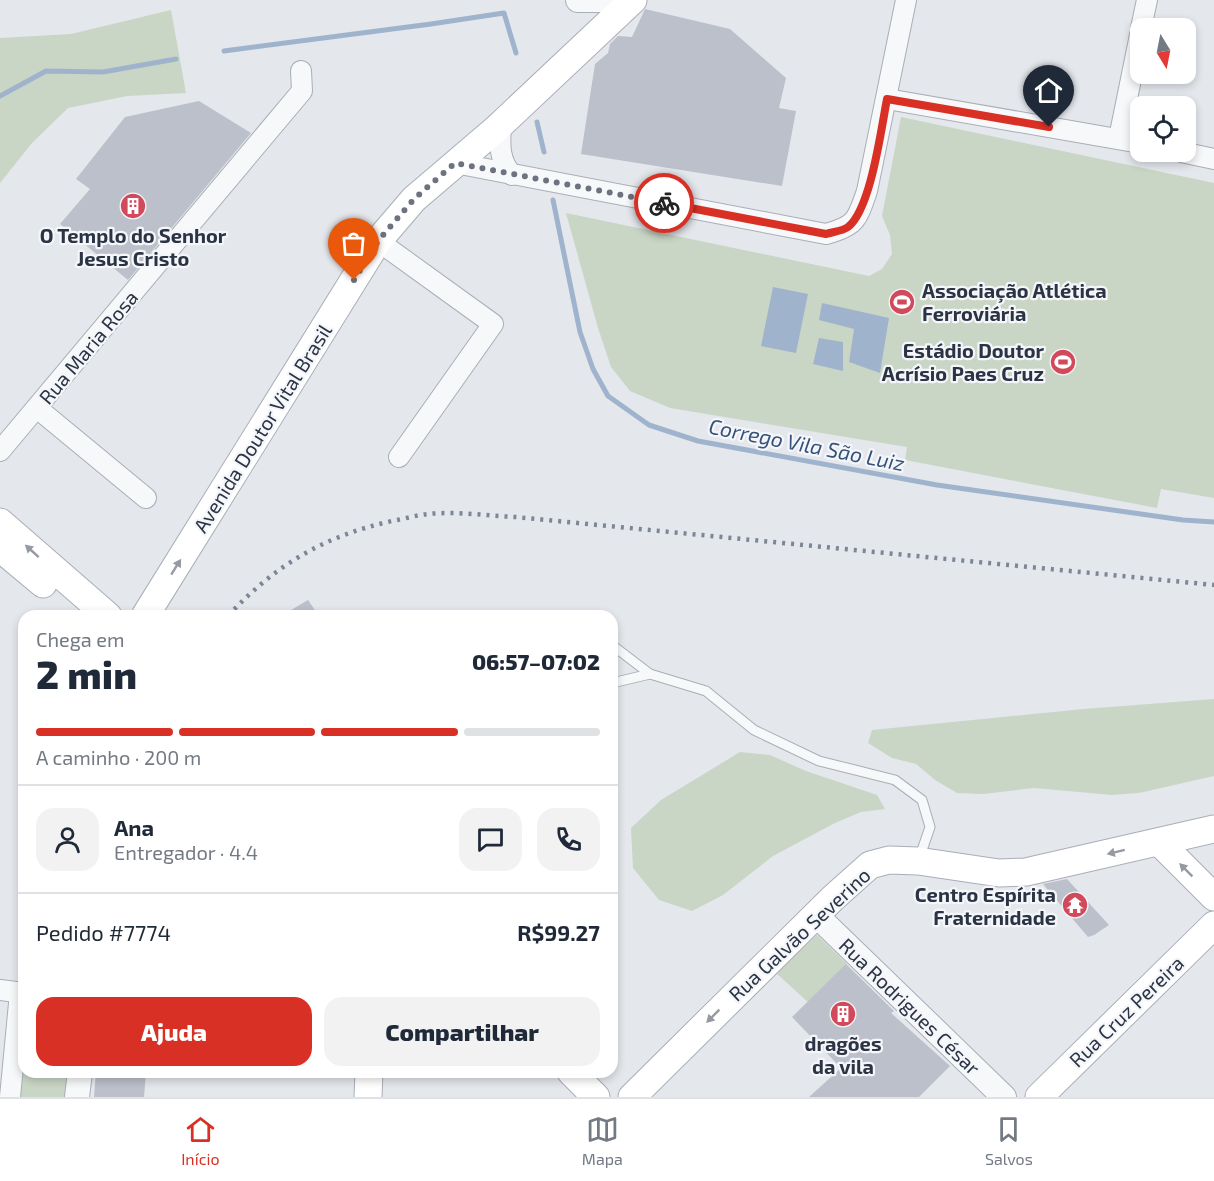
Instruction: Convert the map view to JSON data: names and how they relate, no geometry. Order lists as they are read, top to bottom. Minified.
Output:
{"streets":{"main road":["Avenida Doutor Vital Brasil","Rua Galvão Severino","Rua Cruz Pereira"],"street":["Rua Maria Rosa","Rua Rodrigues César"]},"crossings":[["Rua Galvão Severino","Rua Rodrigues César"]],"one_way":["Avenida Doutor Vital Brasil","Rua Galvão Severino"],"water":["Corrego Vila São Luiz"],"places":{"building":["O Templo do Senhor Jesus Cristo","dragões da vila"],"sports":["Associação Atlética Ferroviária","Estádio Doutor Acrísio Paes Cruz"],"temple":["Centro Espírita Fraternidade"]},"north":"bottom","page":{"heading":["2 min","Chega em","06:57–07:02"],"panel":["Ana","Entregador · 4.4","Pedido #7774","R$99.27"],"bar":"A caminho · 200 m","buttons":["Ajuda","Compartilhar"],"tabs":["Início","Mapa","Salvos"]}}
